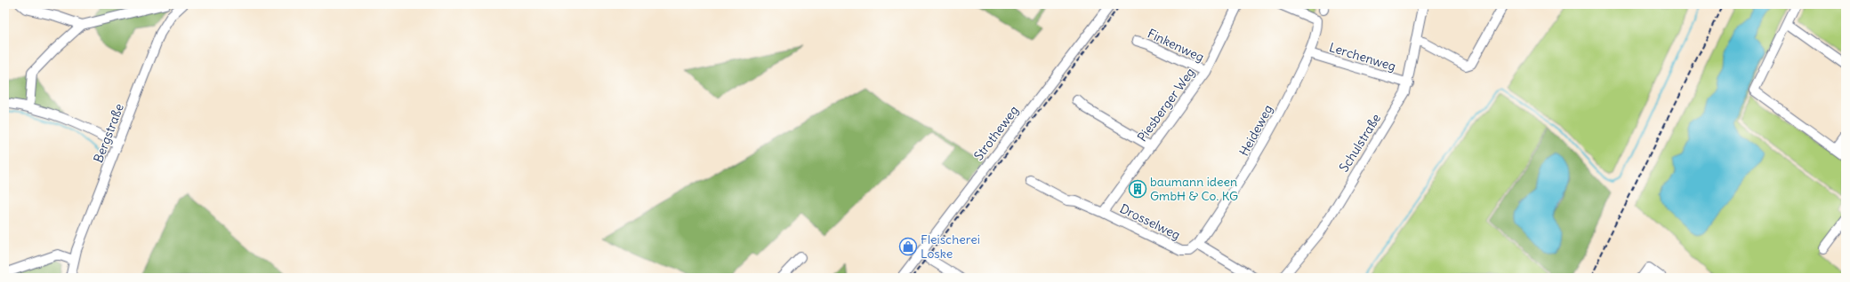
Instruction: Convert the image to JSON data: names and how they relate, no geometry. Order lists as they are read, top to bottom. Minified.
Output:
{"streets":{"street":["Finkenweg","Lerchenweg","Piesberger Weg","Heideweg","Bergstraße","Strotheweg","Schulstraße","Drosselweg"]},"crossings":[["Finkenweg","Piesberger Weg"],["Lerchenweg","Heideweg"],["Lerchenweg","Schulstraße"],["Piesberger Weg","Drosselweg"],["Heideweg","Drosselweg"]],"places":{"building":["baumann ideen GmbH & Co. KG"],"shop":["Fleischerei Loske"]}}
